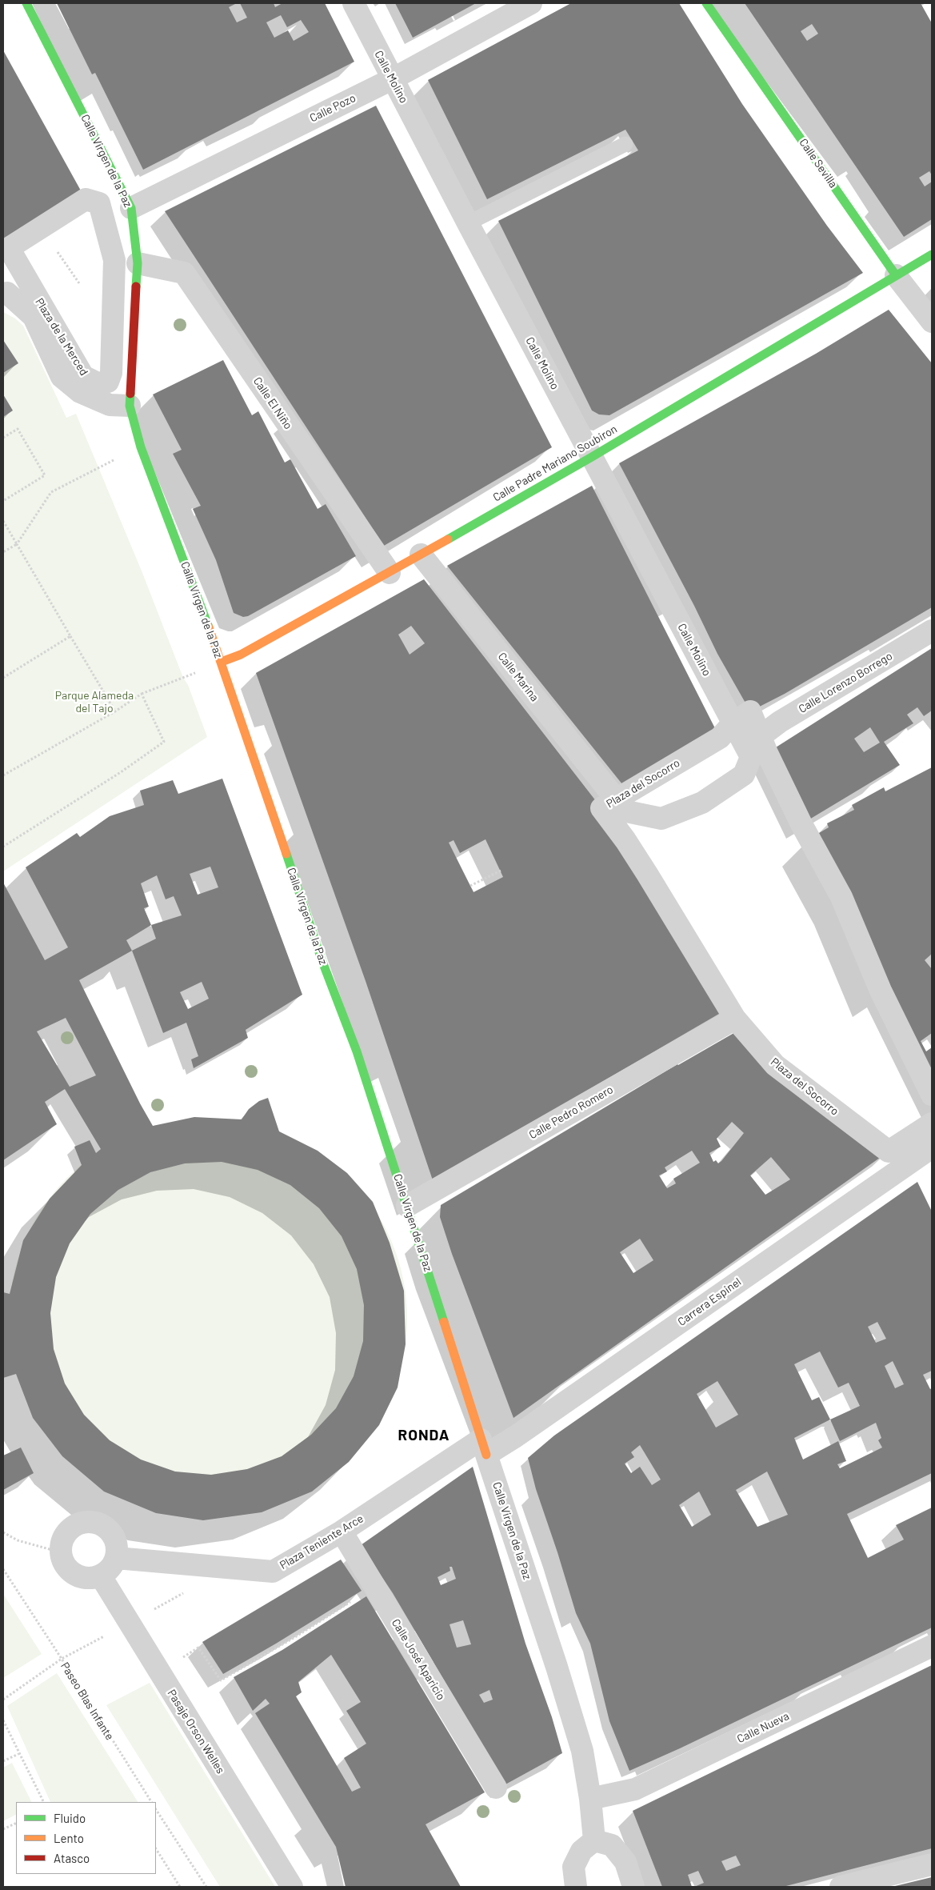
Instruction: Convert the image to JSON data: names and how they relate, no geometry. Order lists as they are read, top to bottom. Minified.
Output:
{"streets":{"street":["Calle Molino","Calle Pozo","Calle Virgen de la Paz","Calle Sevilla","Plaza de la Merced","Calle El Niño","Calle Padre Mariano Soubiron","Calle Marina","Calle Lorenzo Borrego","Plaza del Socorro","Calle Pedro Romero","Carrera Espinel","Plaza Teniente Arce","Calle José Aparicio","Calle Nueva","Pasaje Orson Welles"],"path":["Paseo Blas Infante"]},"crossings":[["Calle Molino","Calle Pozo"],["Calle Molino","Calle Padre Mariano Soubiron"],["Calle Molino","Calle Marina"],["Calle Molino","Plaza del Socorro"],["Calle Pozo","Calle Virgen de la Paz"],["Calle Virgen de la Paz","Calle El Niño"],["Calle Virgen de la Paz","Calle Padre Mariano Soubiron"],["Calle Virgen de la Paz","Calle Pedro Romero"],["Calle Virgen de la Paz","Carrera Espinel"],["Calle Virgen de la Paz","Plaza Teniente Arce"],["Calle Virgen de la Paz","Calle Nueva"],["Calle Sevilla","Calle Padre Mariano Soubiron"],["Calle El Niño","Calle Padre Mariano Soubiron"],["Calle Padre Mariano Soubiron","Calle Marina"],["Calle Marina","Plaza del Socorro"],["Calle Lorenzo Borrego","Plaza del Socorro"],["Plaza del Socorro","Calle Pedro Romero"],["Plaza del Socorro","Carrera Espinel"],["Carrera Espinel","Plaza Teniente Arce"],["Plaza Teniente Arce","Calle José Aparicio"],["Plaza Teniente Arce","Pasaje Orson Welles"]],"districts":["RONDA"],"parks":["Parque Alameda del Tajo"],"legend":["Fluido","Lento","Atasco"]}
